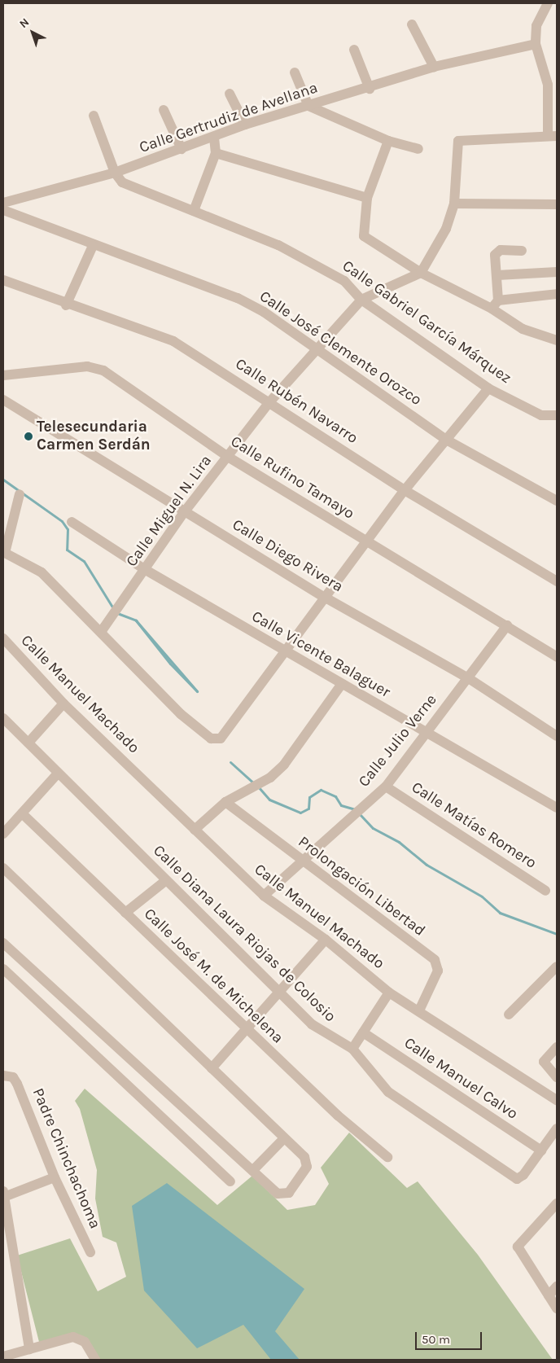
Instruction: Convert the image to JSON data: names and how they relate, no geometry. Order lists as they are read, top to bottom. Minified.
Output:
{"streets":{"street":["Calle Gertrudiz de Avellana","Calle Gabriel García Márquez","Calle José Clemente Orozco","Calle Rubén Navarro","Calle Rufino Tamayo","Calle Miguel N. Lira","Calle Diego Rivera","Calle Vicente Balaguer","Calle Manuel Machado","Calle Julio Verne","Calle Matías Romero","Prolongación Libertad","Calle Diana Laura Riojas de Colosio","Calle José M. de Michelena","Calle Manuel Calvo","Padre Chinchachoma"]},"crossings":[["Calle Gertrudiz de Avellana","Calle Gabriel García Márquez"],["Calle Gabriel García Márquez","Calle Miguel N. Lira"],["Calle José Clemente Orozco","Calle Miguel N. Lira"],["Calle Rubén Navarro","Calle Miguel N. Lira"],["Calle Rufino Tamayo","Calle Miguel N. Lira"],["Calle Rufino Tamayo","Calle Julio Verne"],["Calle Miguel N. Lira","Calle Diego Rivera"],["Calle Miguel N. Lira","Calle Vicente Balaguer"],["Calle Diego Rivera","Calle Julio Verne"],["Calle Vicente Balaguer","Calle Julio Verne"],["Calle Manuel Machado","Calle Julio Verne"],["Calle Manuel Machado","Prolongación Libertad"],["Calle Julio Verne","Calle Matías Romero"],["Calle Julio Verne","Prolongación Libertad"],["Calle Diana Laura Riojas de Colosio","Calle Manuel Calvo"]],"places":["Telesecundaria Carmen Serdán"],"scale_bar":"50 m","north":"top left"}
